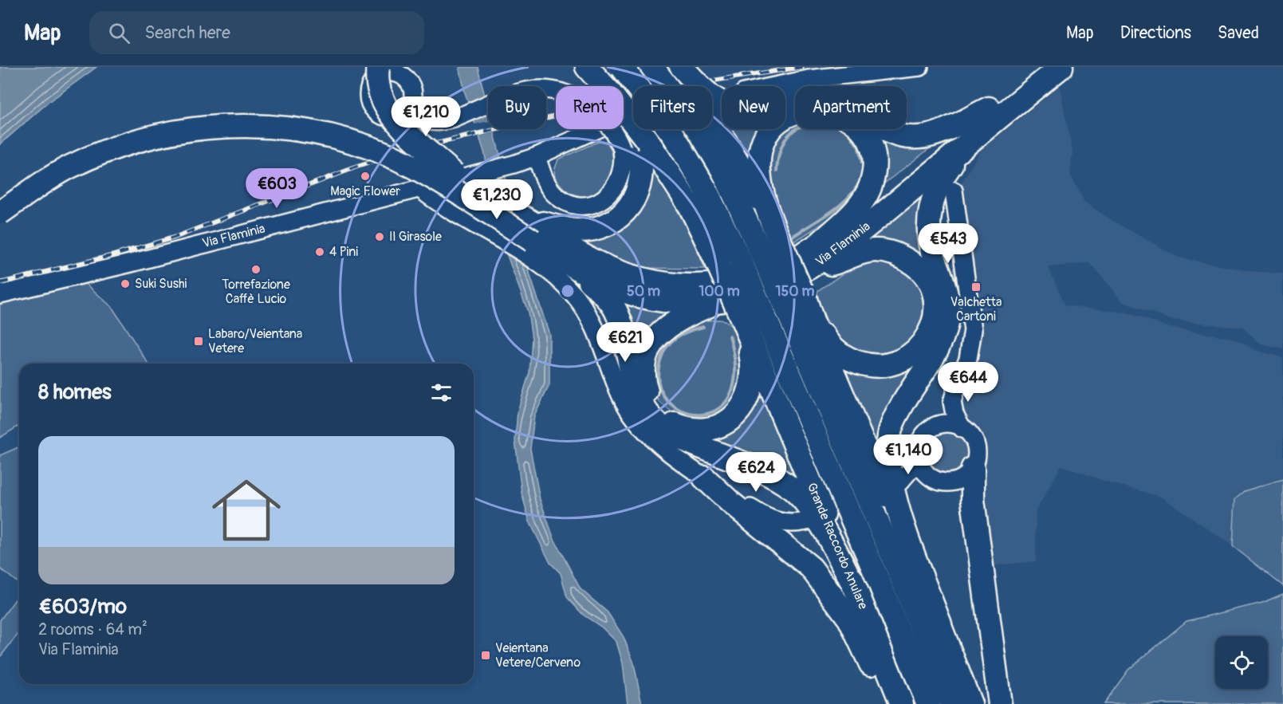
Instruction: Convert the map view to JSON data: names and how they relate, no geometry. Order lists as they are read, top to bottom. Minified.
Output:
{"streets":{"highway":["Via Flaminia","Grande Raccordo Anulare"]},"places":{"other":["Magic Flower","Il Girasole","4 Pini","Torrefazione Caffè Lucio","Suki Sushi"],"transit":["Valchetta Cartoni","Labaro/Veientana Vetere","Veientana Vetere/Cerveno"]},"page":{"header":"Map","search":"Search here","nav":["Map","Directions","Saved"],"chip":["Buy","Rent","Filters","New","Apartment"],"price":["€1,210","€603","€1,230","€543","€621","€644","€1,140","€624"],"heading":"8 homes","list":[{"name":"€603/mo","note":"2 rooms · 64 m² · Via Flaminia"}]},"rings":["50 m","100 m","150 m"]}
